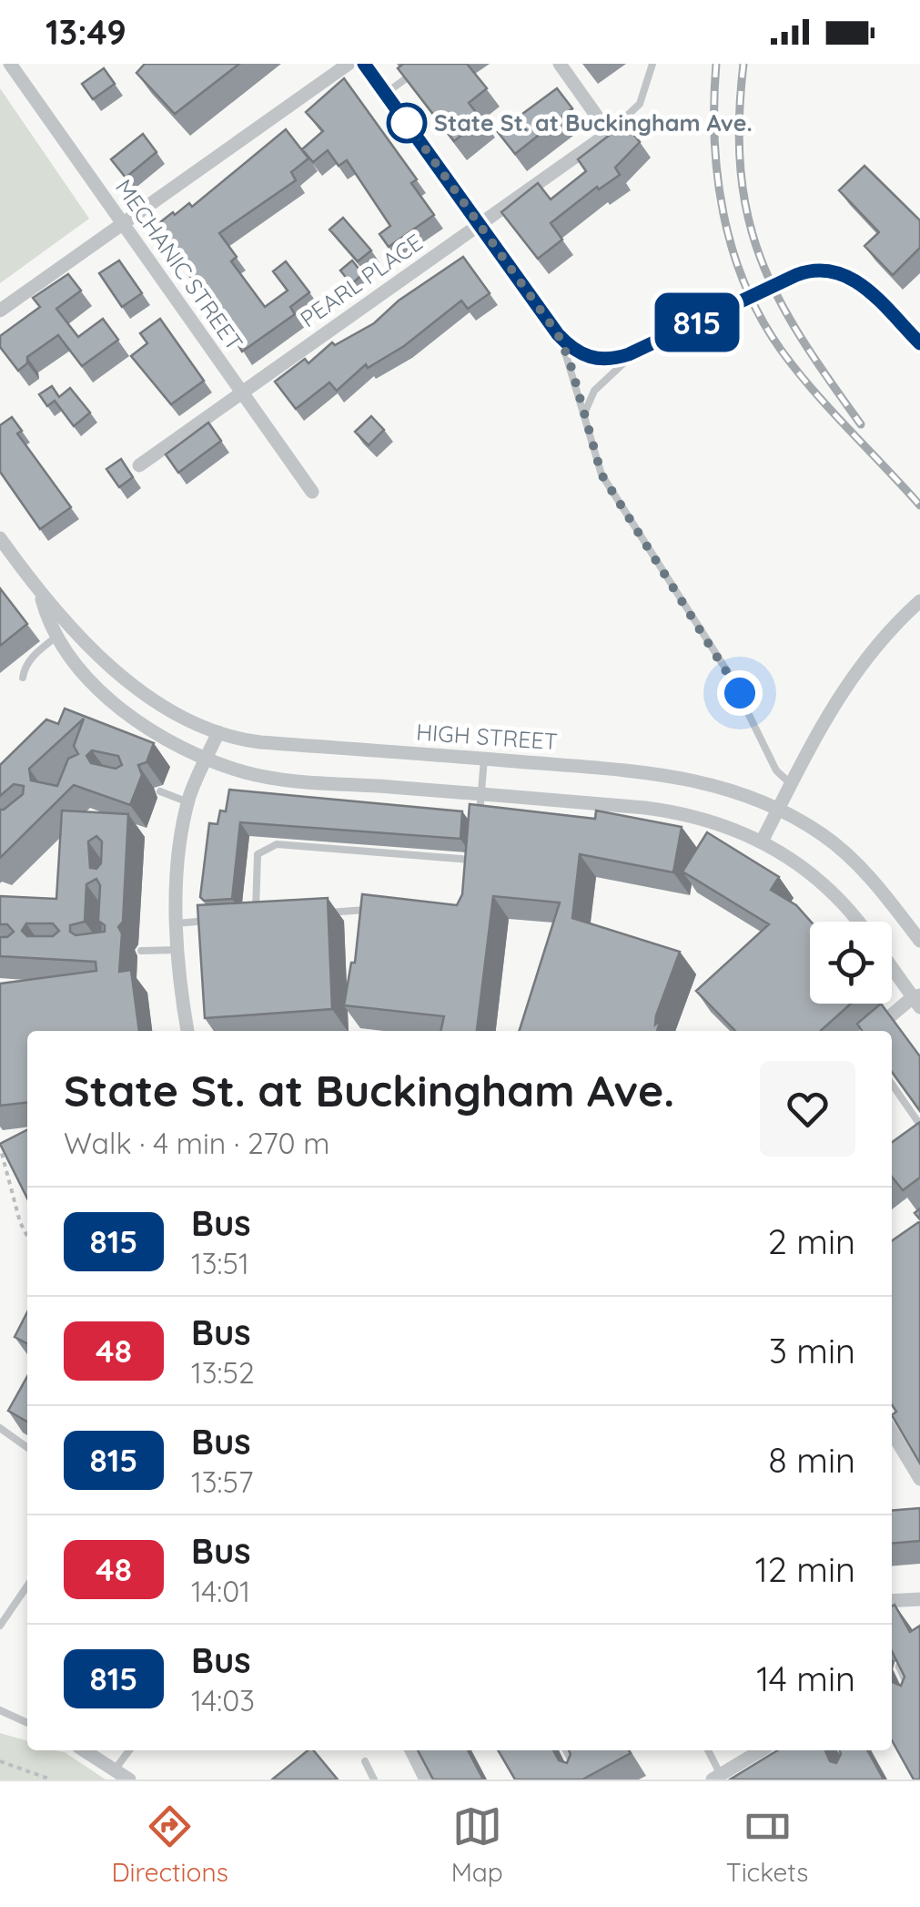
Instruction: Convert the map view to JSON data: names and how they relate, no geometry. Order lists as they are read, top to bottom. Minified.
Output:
{"streets":{"street":["MECHANIC STREET","PEARL PLACE","HIGH STREET"]},"crossings":[["MECHANIC STREET","PEARL PLACE"]],"places":["State St. at Buckingham Ave."],"lines":["bus line 815"],"page":{"status":"13:49","on_map":"815","heading":["State St. at Buckingham Ave.","Walk · 4 min · 270 m"],"list":[{"mark":"815","name":"Bus","note":"13:51","value":"2 min"},{"mark":"48","name":"Bus","note":"13:52","value":"3 min"},{"mark":"815","name":"Bus","note":"13:57","value":"8 min"},{"mark":"48","name":"Bus","note":"14:01","value":"12 min"},{"mark":"815","name":"Bus","note":"14:03","value":"14 min"}],"tabs":["Directions","Map","Tickets"]}}
